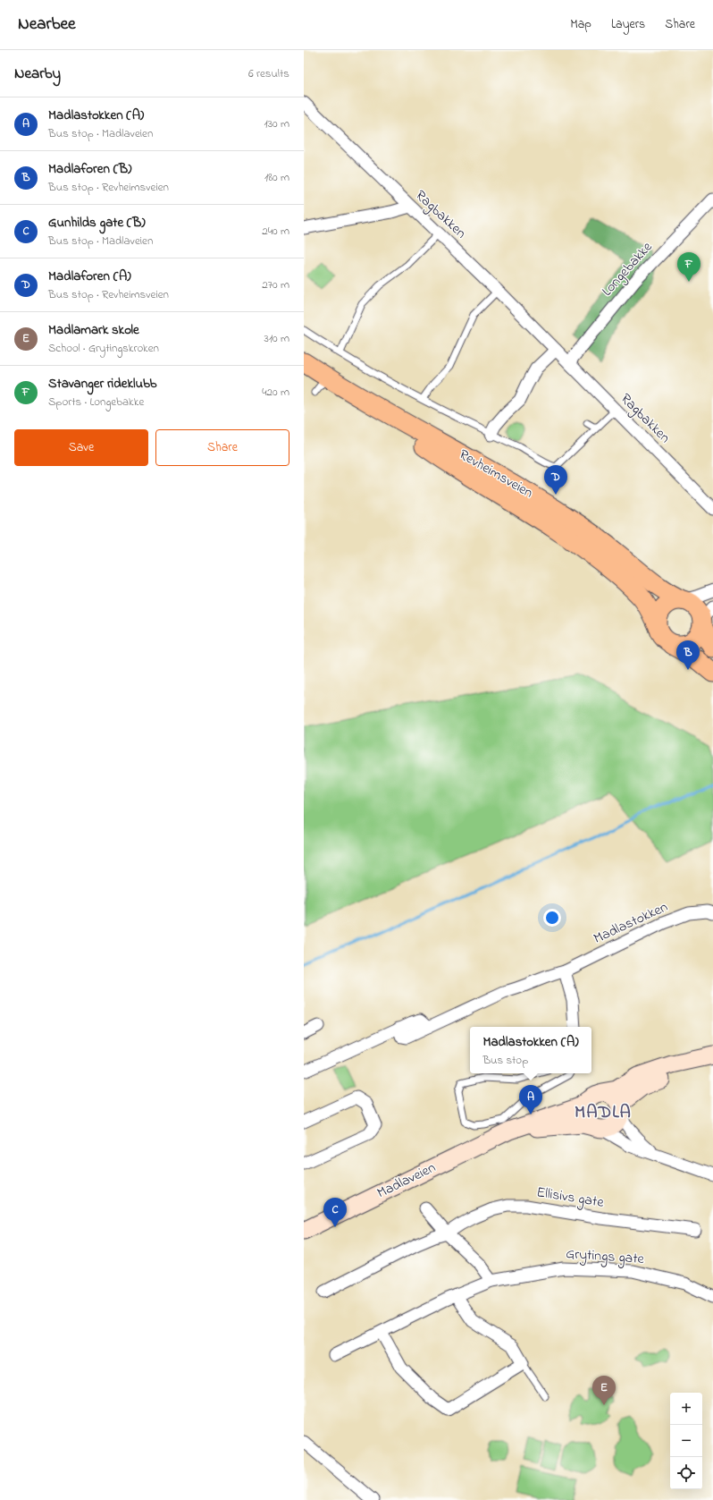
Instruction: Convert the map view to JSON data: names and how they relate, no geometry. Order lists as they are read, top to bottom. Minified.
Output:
{"streets":{"main road":["Revheimsveien","Madlaveien"],"street":["Ragbakken","Longebakke","Madlastokken","Ellisivs gate","Grytings gate"]},"crossings":[["Ragbakken","Longebakke"]],"districts":["MADLA"],"page":{"header":"Nearbee","nav":["Map","Layers","Share"],"heading":["Nearby","6 results"],"list":[{"mark":"A","name":"Madlastokken (A)","note":"Bus stop · Madlaveien","value":"130 m"},{"mark":"B","name":"Madlaforen (B)","note":"Bus stop · Revheimsveien","value":"180 m"},{"mark":"C","name":"Gunhilds gate (B)","note":"Bus stop · Madlaveien","value":"240 m"},{"mark":"D","name":"Madlaforen (A)","note":"Bus stop · Revheimsveien","value":"270 m"},{"mark":"E","name":"Madlamark skole","note":"School · Grytingskroken","value":"310 m"},{"mark":"F","name":"Stavanger rideklubb","note":"Sports · Longebakke","value":"420 m"}],"pins":["F","D","B","A","C","E"],"buttons":["Save","Share"],"popup":["Madlastokken (A)","Bus stop"],"map_buttons":["+","−"]}}
